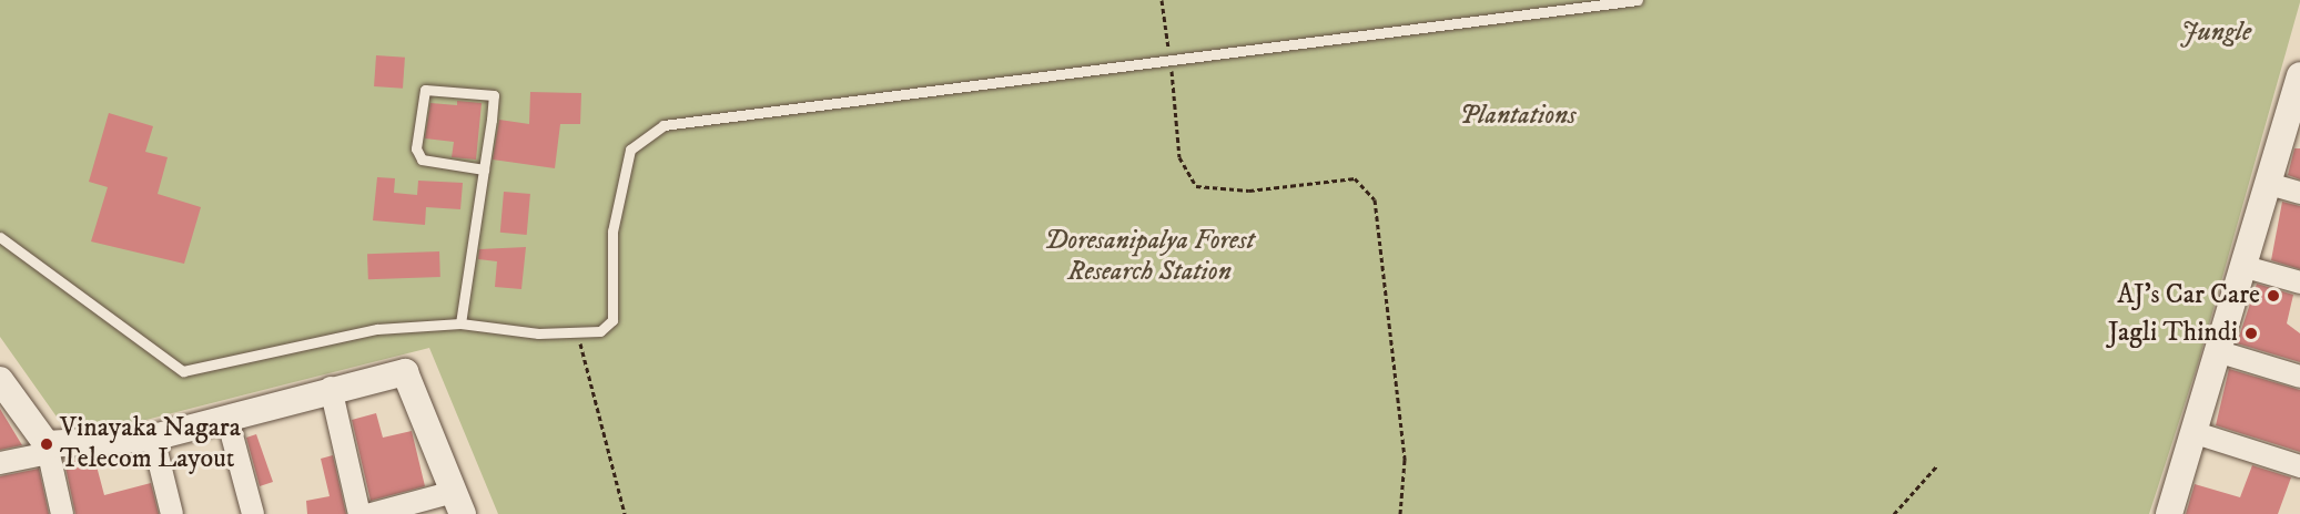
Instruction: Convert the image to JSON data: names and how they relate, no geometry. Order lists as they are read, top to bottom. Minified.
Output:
{"parks":["Jungle","Plantations","Doresanipalya Forest Research Station"],"places":["AJ's Car Care","Jagli Thindi","Vinayaka Nagara Telecom Layout"]}
